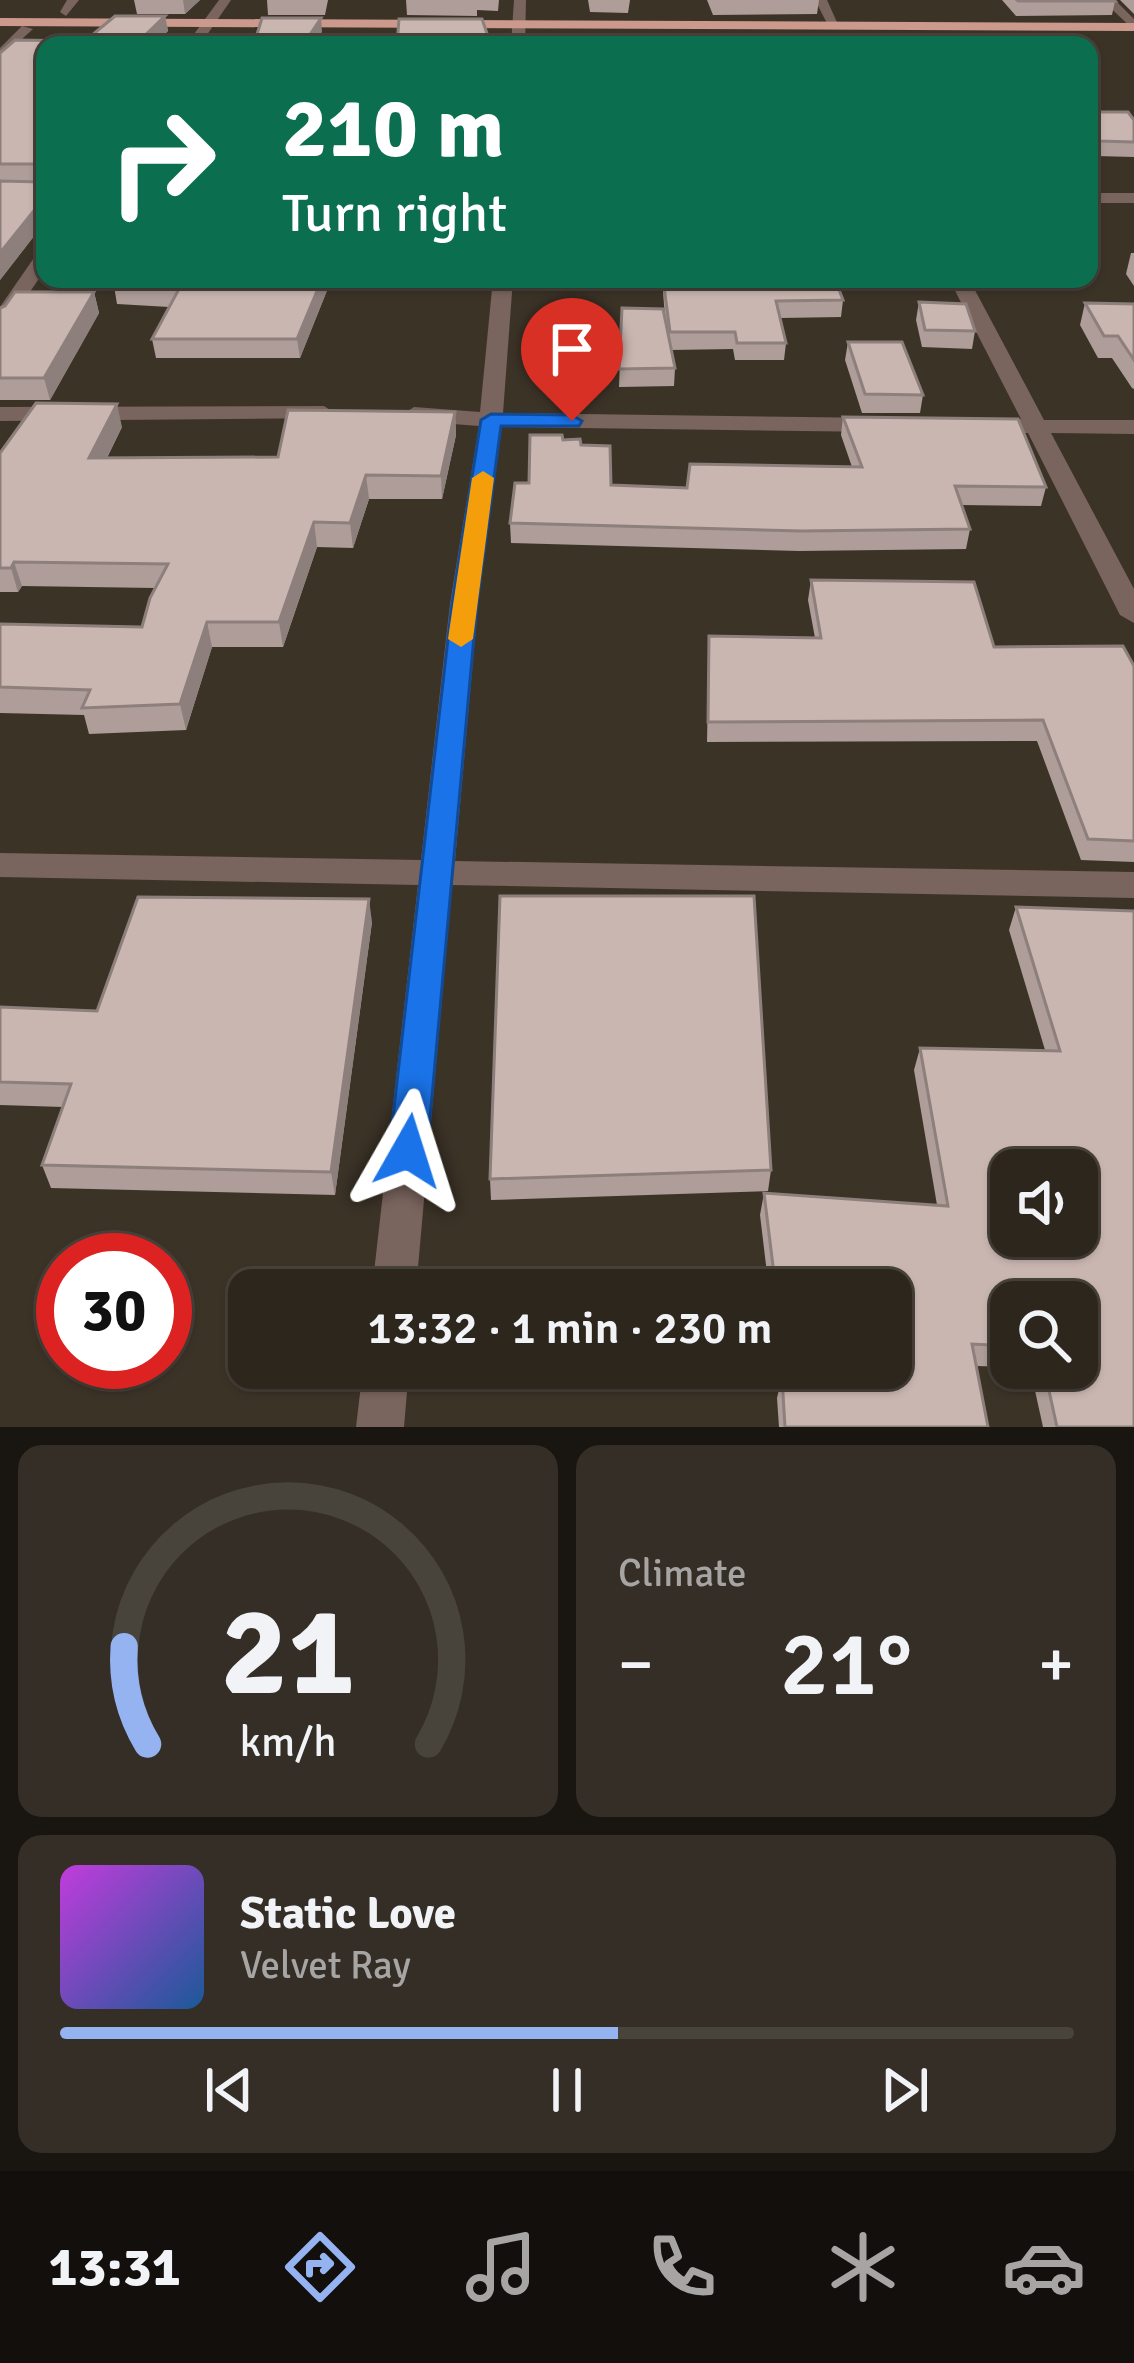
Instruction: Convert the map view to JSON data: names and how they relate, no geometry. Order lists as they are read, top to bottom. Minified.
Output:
{"page":{"turn":["210 m","Turn right"],"limit":"30","trip":"13:32 · 1 min · 230 m","tile":"Climate","heat":["−","21°","+"],"song":["Static Love","Velvet Ray"],"tabs":"13:31","gauge":["21","km/h"]}}
